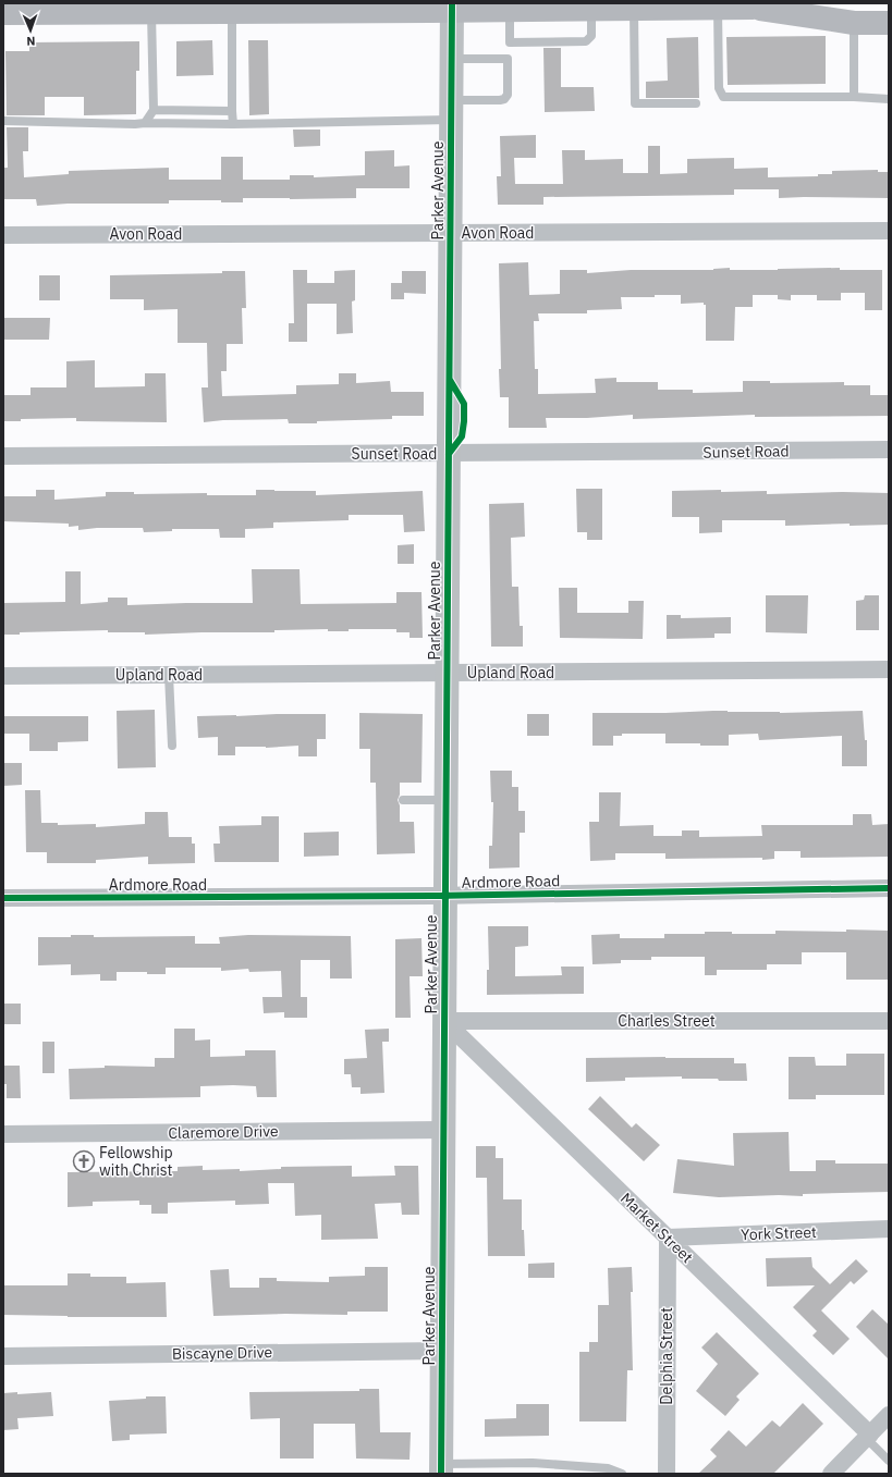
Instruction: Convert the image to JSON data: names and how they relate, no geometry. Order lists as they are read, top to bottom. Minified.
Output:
{"streets":{"street":["Parker Avenue","Avon Road","Sunset Road","Upland Road","Ardmore Road","Charles Street","Claremore Drive","Market Street","York Street","Biscayne Drive","Delphia Street"]},"crossings":[["Parker Avenue","Avon Road"],["Parker Avenue","Sunset Road"],["Parker Avenue","Upland Road"],["Parker Avenue","Ardmore Road"],["Parker Avenue","Charles Street"],["Parker Avenue","Claremore Drive"],["Parker Avenue","Market Street"],["Parker Avenue","Biscayne Drive"],["Charles Street","Market Street"],["Market Street","York Street"],["Market Street","Delphia Street"],["York Street","Delphia Street"]],"places":{"church":["Fellowship with Christ"]},"north":"bottom"}
